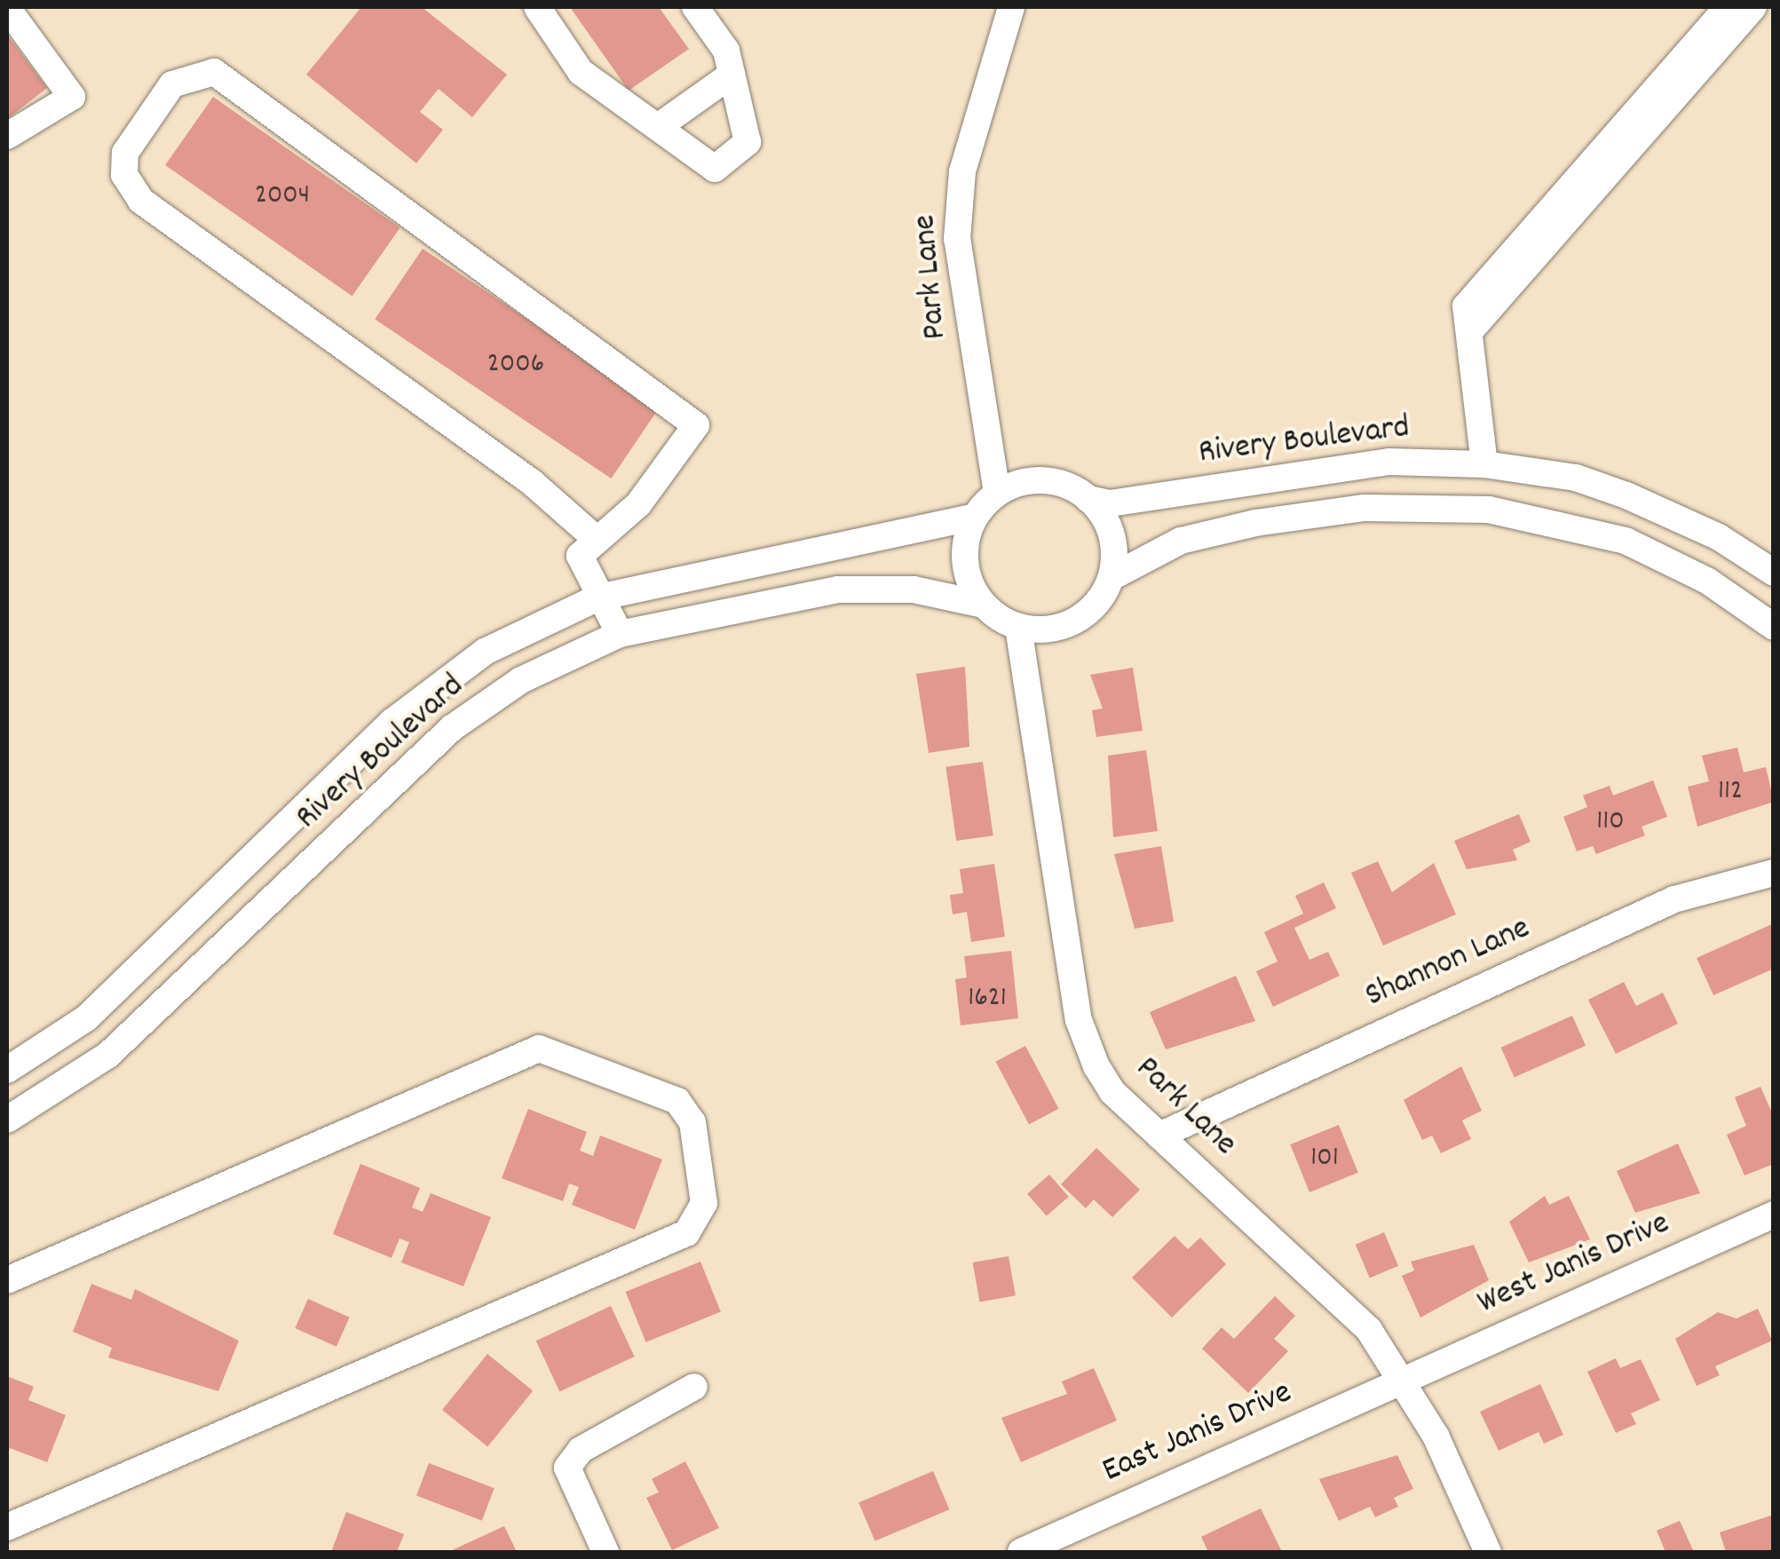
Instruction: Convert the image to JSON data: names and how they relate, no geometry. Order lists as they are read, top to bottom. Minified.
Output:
{"streets":{"street":["Park Lane","Rivery Boulevard","Shannon Lane","West Janis Drive","East Janis Drive"]},"crossings":[["Park Lane","Rivery Boulevard"],["Park Lane","Shannon Lane"],["Park Lane","West Janis Drive"],["Park Lane","East Janis Drive"],["West Janis Drive","East Janis Drive"]],"house_numbers":["2004","2006","112","110","1621","101"]}
